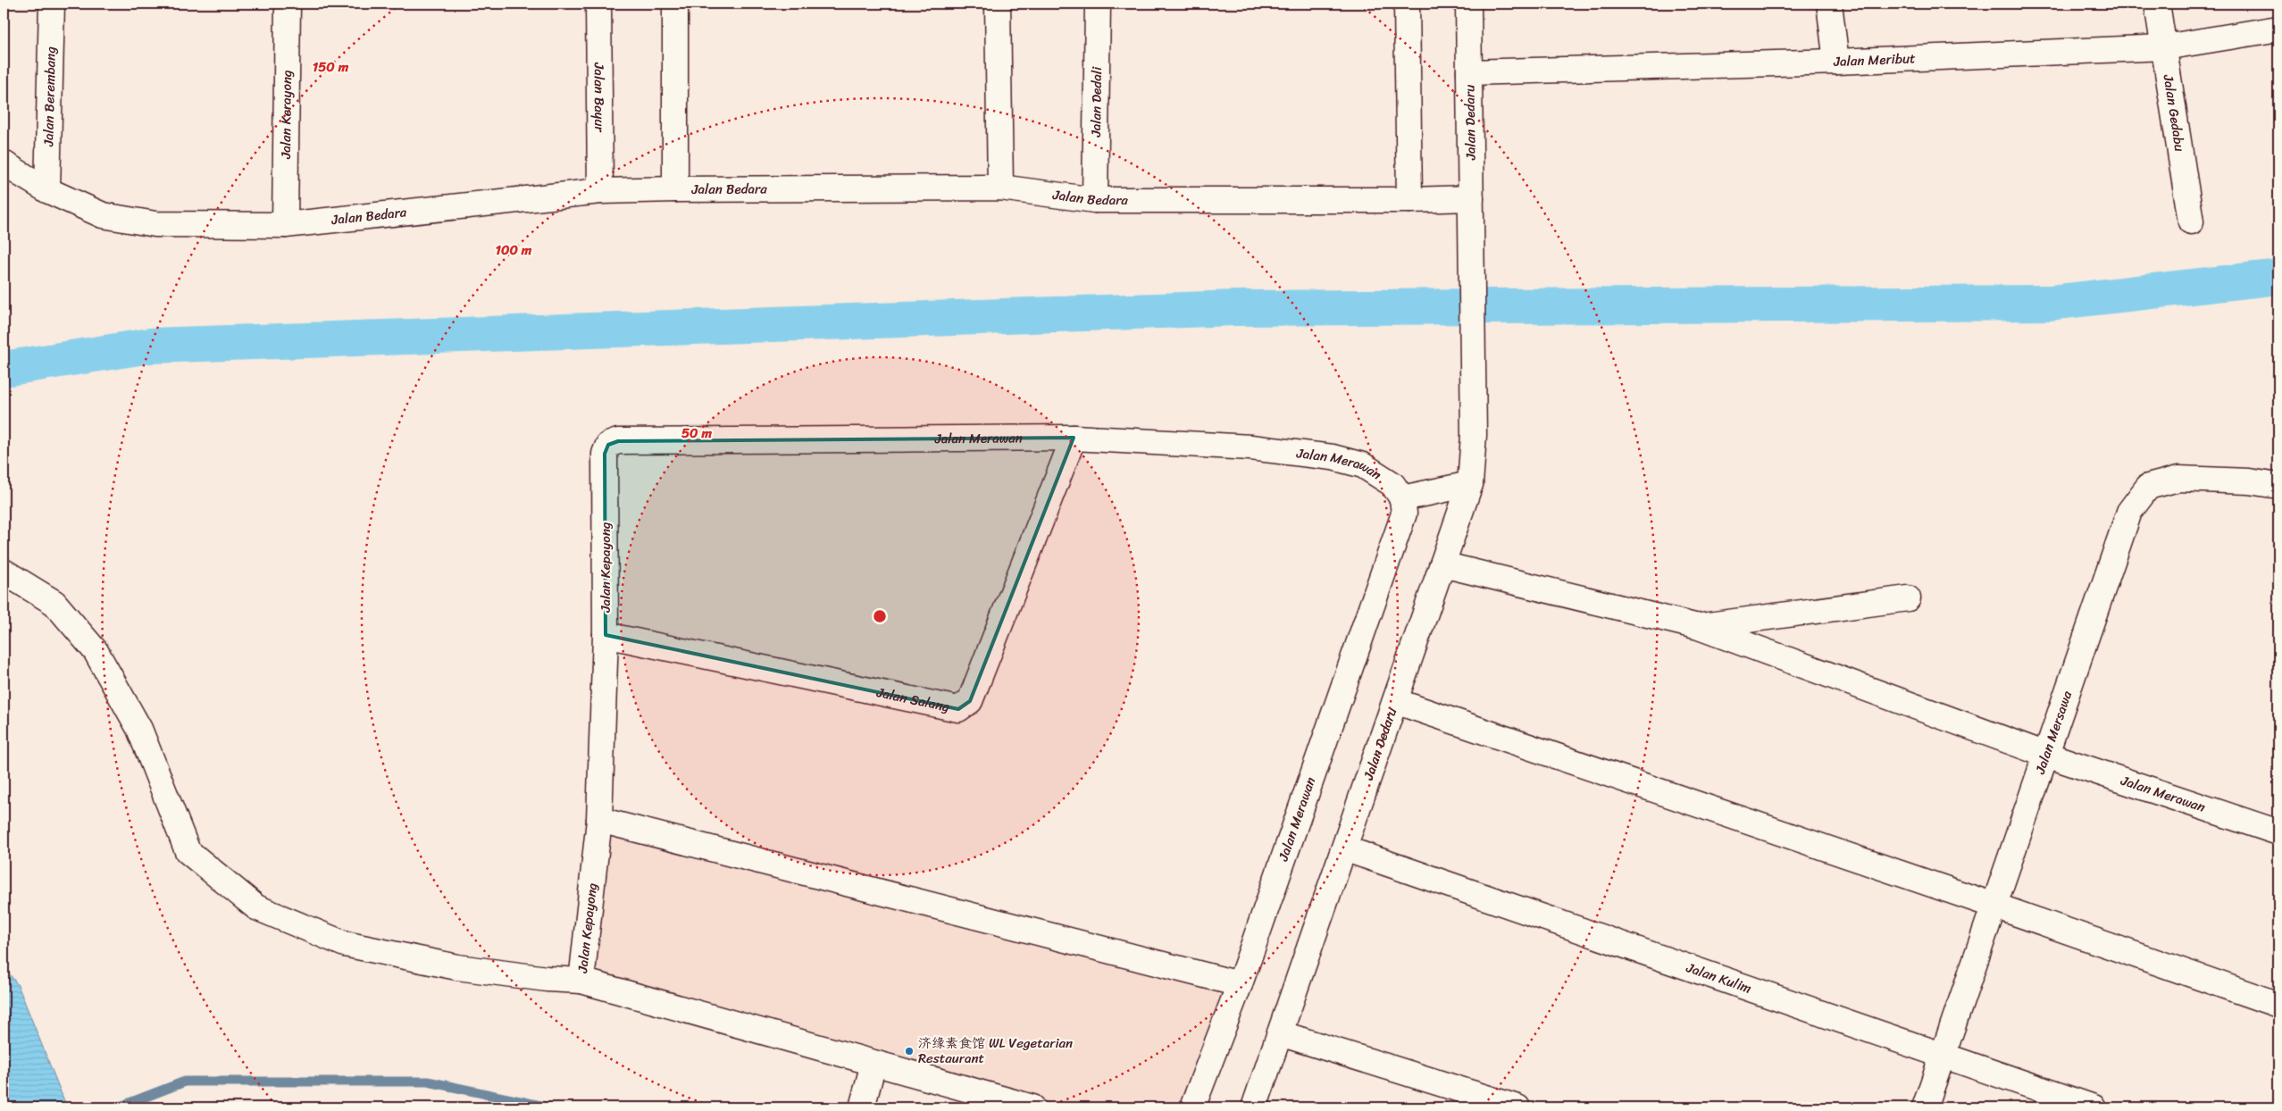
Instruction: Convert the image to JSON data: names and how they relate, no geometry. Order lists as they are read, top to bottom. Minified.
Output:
{"streets":{"street":["Jalan Meribut","Jalan Berembang","Jalan Bayur","Jalan Dedali","Jalan Gedabu","Jalan Kerayong","Jalan Dedaru","Jalan Bedara","Jalan Merawan","Jalan Kepayong","Jalan Salang","Jalan Mersawa","Jalan Kulim"]},"crossings":[["Jalan Meribut","Jalan Gedabu"],["Jalan Meribut","Jalan Dedaru"],["Jalan Berembang","Jalan Bedara"],["Jalan Bayur","Jalan Bedara"],["Jalan Dedali","Jalan Bedara"],["Jalan Kerayong","Jalan Bedara"],["Jalan Dedaru","Jalan Bedara"],["Jalan Dedaru","Jalan Merawan"],["Jalan Dedaru","Jalan Kulim"],["Jalan Merawan","Jalan Kepayong"],["Jalan Merawan","Jalan Salang"],["Jalan Merawan","Jalan Mersawa"],["Jalan Kepayong","Jalan Salang"],["Jalan Mersawa","Jalan Kulim"]],"places":["济缘素食馆 WL Vegetarian Restaurant"],"rings":["150 m","100 m","50 m"]}
